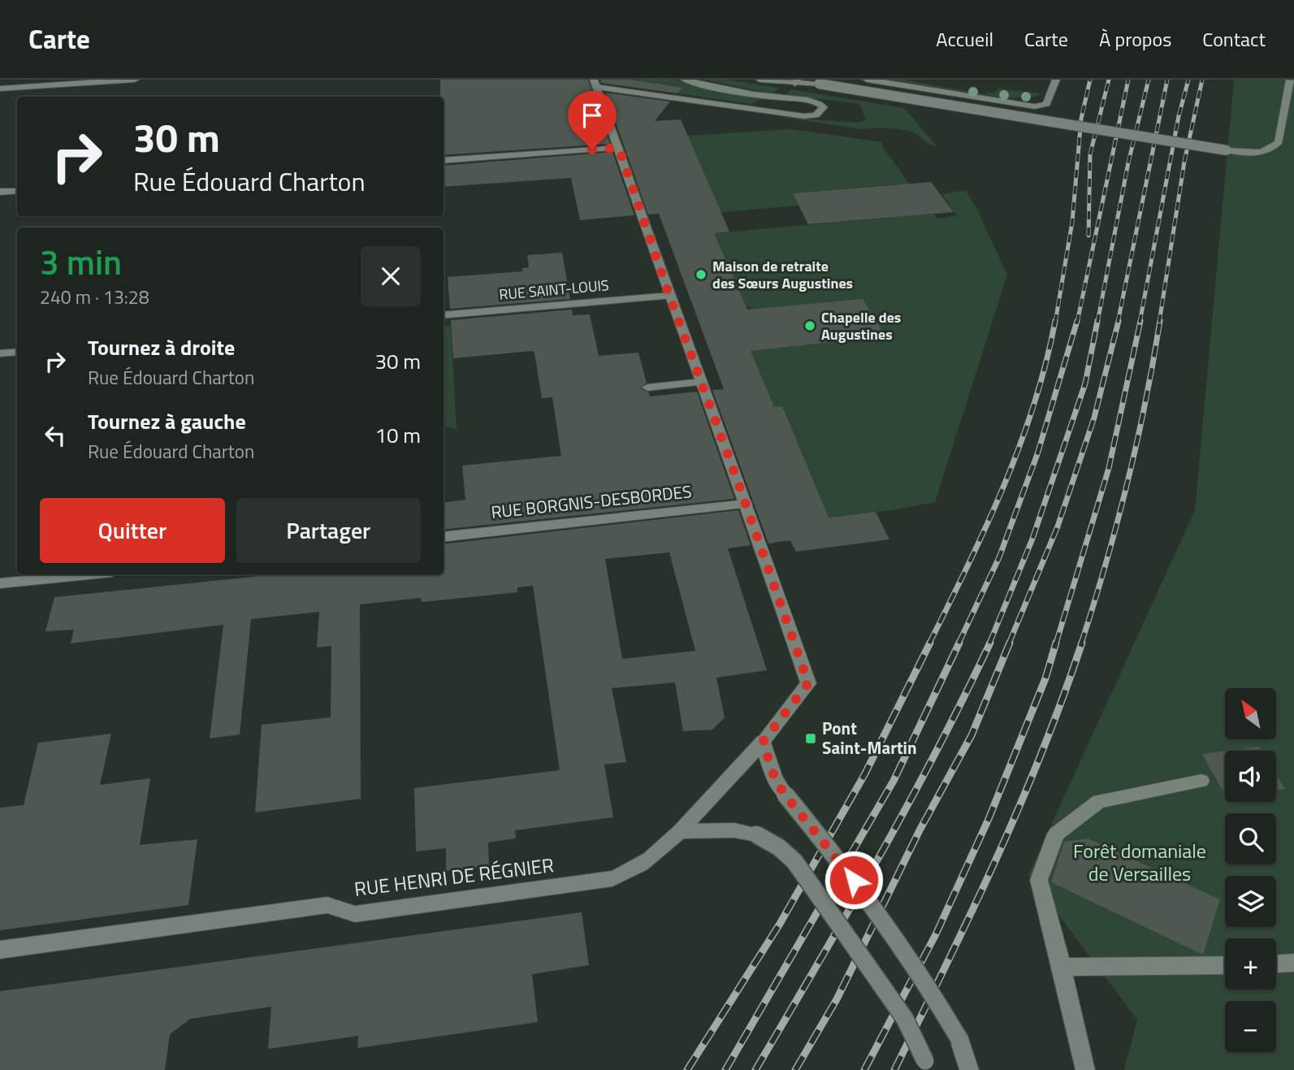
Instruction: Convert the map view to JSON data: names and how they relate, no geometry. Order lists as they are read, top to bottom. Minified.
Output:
{"streets":{"street":["RUE SAINT-LOUIS","RUE BORGNIS-DESBORDES","RUE HENRI DE RÉGNIER"]},"crossings":[["RUE BORGNIS-DESBORDES","RUE HENRI DE RÉGNIER"]],"parks":["Forêt domaniale de Versailles"],"places":{"other":["Maison de retraite des Sœurs Augustines","Chapelle des Augustines"],"transit":["Pont Saint-Martin"]},"north":"top left","page":{"header":"Carte","nav":["Accueil","Carte","À propos","Contact"],"turn":["30 m","Rue Édouard Charton"],"heading":["3 min","240 m · 13:28"],"list":[{"name":"Tournez à droite","note":"Rue Édouard Charton","value":"30 m"},{"name":"Tournez à gauche","note":"Rue Édouard Charton","value":"10 m"}],"buttons":["Quitter","Partager"],"map_buttons":["+","−"]}}
